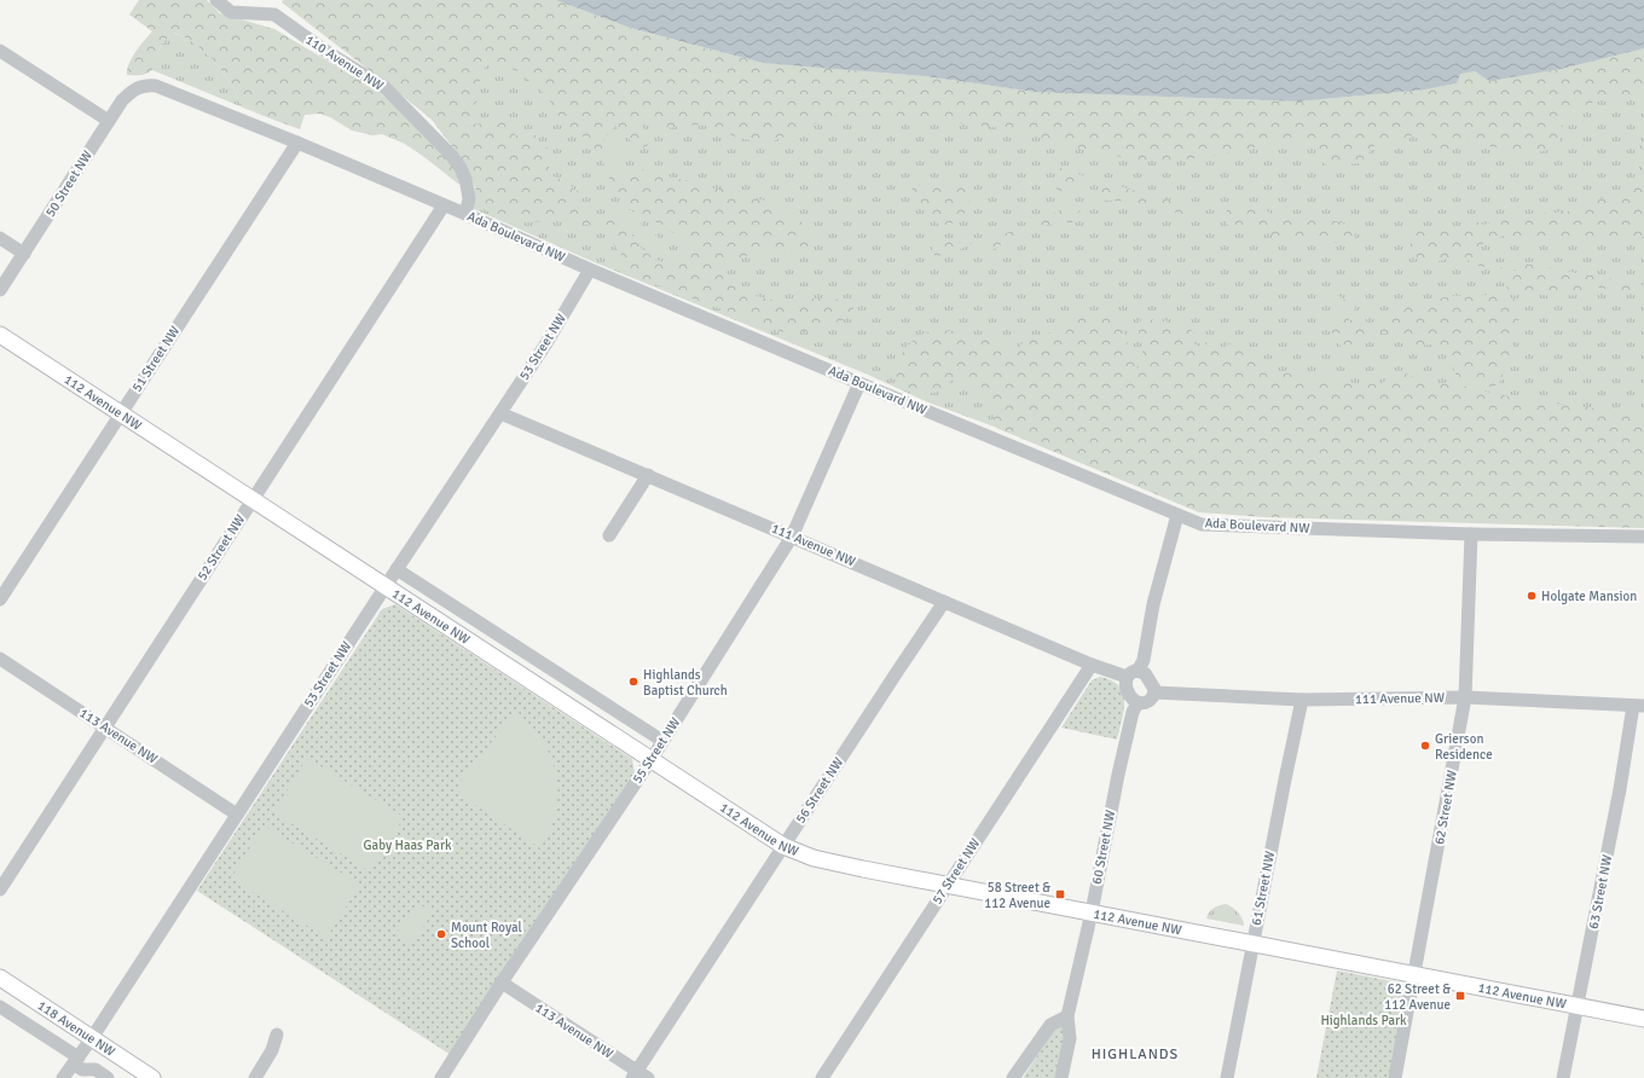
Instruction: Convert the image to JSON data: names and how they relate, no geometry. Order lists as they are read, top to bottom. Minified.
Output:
{"streets":{"main road":["112 Avenue NW","118 Avenue NW"],"street":["110 Avenue NW","50 Street NW","Ada Boulevard NW","53 Street NW","51 Street NW","111 Avenue NW","52 Street NW","113 Avenue NW","55 Street NW","56 Street NW","62 Street NW","60 Street NW","57 Street NW","61 Street NW","63 Street NW"]},"crossings":[["110 Avenue NW","Ada Boulevard NW"],["50 Street NW","Ada Boulevard NW"],["Ada Boulevard NW","53 Street NW"],["Ada Boulevard NW","51 Street NW"],["Ada Boulevard NW","52 Street NW"],["Ada Boulevard NW","55 Street NW"],["Ada Boulevard NW","62 Street NW"],["53 Street NW","112 Avenue NW"],["53 Street NW","111 Avenue NW"],["53 Street NW","113 Avenue NW"],["53 Street NW","118 Avenue NW"],["51 Street NW","112 Avenue NW"],["112 Avenue NW","52 Street NW"],["112 Avenue NW","55 Street NW"],["112 Avenue NW","56 Street NW"],["112 Avenue NW","62 Street NW"],["112 Avenue NW","60 Street NW"],["112 Avenue NW","57 Street NW"],["112 Avenue NW","61 Street NW"],["112 Avenue NW","63 Street NW"],["111 Avenue NW","55 Street NW"],["111 Avenue NW","56 Street NW"],["111 Avenue NW","62 Street NW"],["111 Avenue NW","60 Street NW"],["111 Avenue NW","57 Street NW"],["111 Avenue NW","61 Street NW"],["111 Avenue NW","63 Street NW"],["52 Street NW","113 Avenue NW"],["113 Avenue NW","55 Street NW"],["113 Avenue NW","56 Street NW"]],"districts":["HIGHLANDS"],"parks":["Gaby Haas Park","Highlands Park"],"places":{"other":["Holgate Mansion","Highlands Baptist Church","Grierson Residence","Mount Royal School"],"transit":["58 Street & 112 Avenue","62 Street & 112 Avenue"]}}
